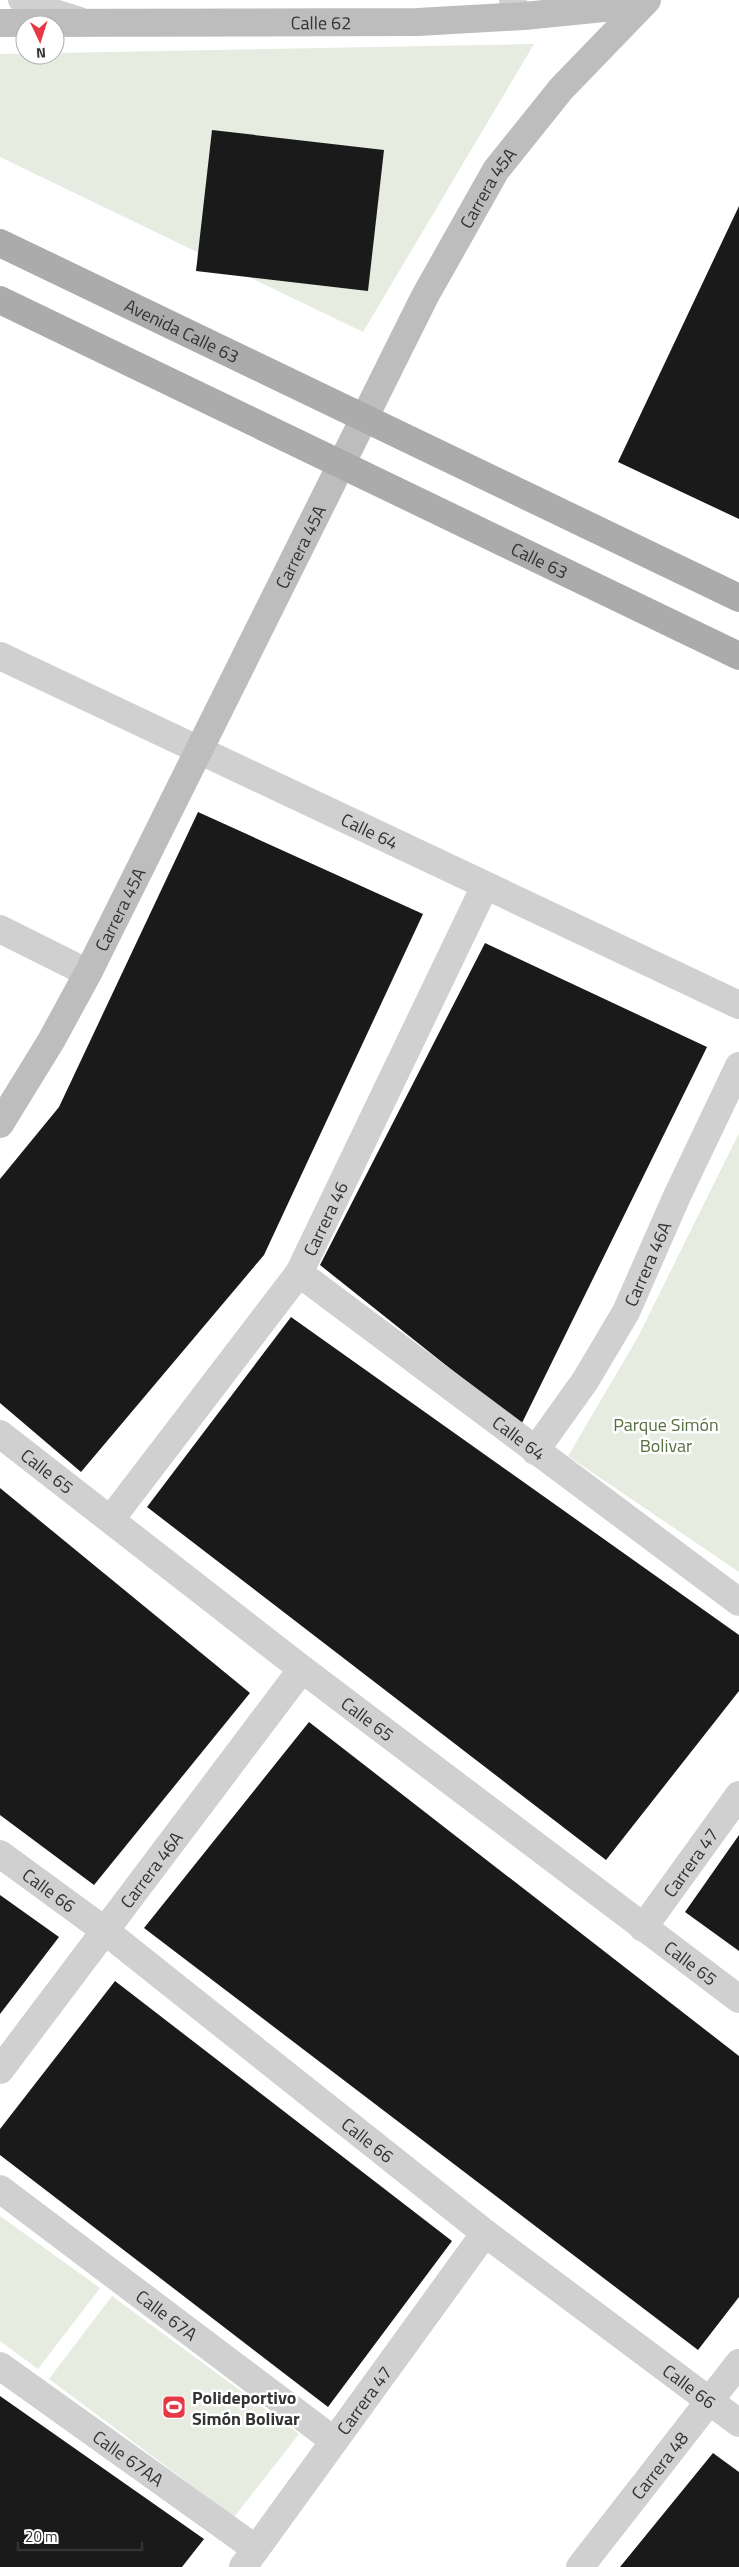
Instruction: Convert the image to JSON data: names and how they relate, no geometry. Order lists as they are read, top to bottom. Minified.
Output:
{"streets":{"main road":["Avenida Calle 63","Calle 63"],"street":["Calle 62","Carrera 45A","Calle 64","Carrera 46","Carrera 46A","Calle 65","Carrera 47","Calle 66","Calle 67A","Calle 67AA","Carrera 48"]},"crossings":[["Calle 62","Carrera 45A"],["Carrera 45A","Avenida Calle 63"],["Carrera 45A","Calle 63"],["Carrera 45A","Calle 64"],["Calle 64","Carrera 46"],["Calle 64","Carrera 46A"],["Carrera 46","Calle 65"],["Carrera 46A","Calle 65"],["Carrera 46A","Calle 66"],["Calle 65","Carrera 47"],["Carrera 47","Calle 66"],["Carrera 47","Calle 67A"],["Carrera 47","Calle 67AA"],["Calle 66","Carrera 48"]],"parks":["Parque Simón Bolivar"],"places":{"sports":["Polideportivo Simón Bolivar"]},"scale_bar":"20 m","north":"bottom"}
